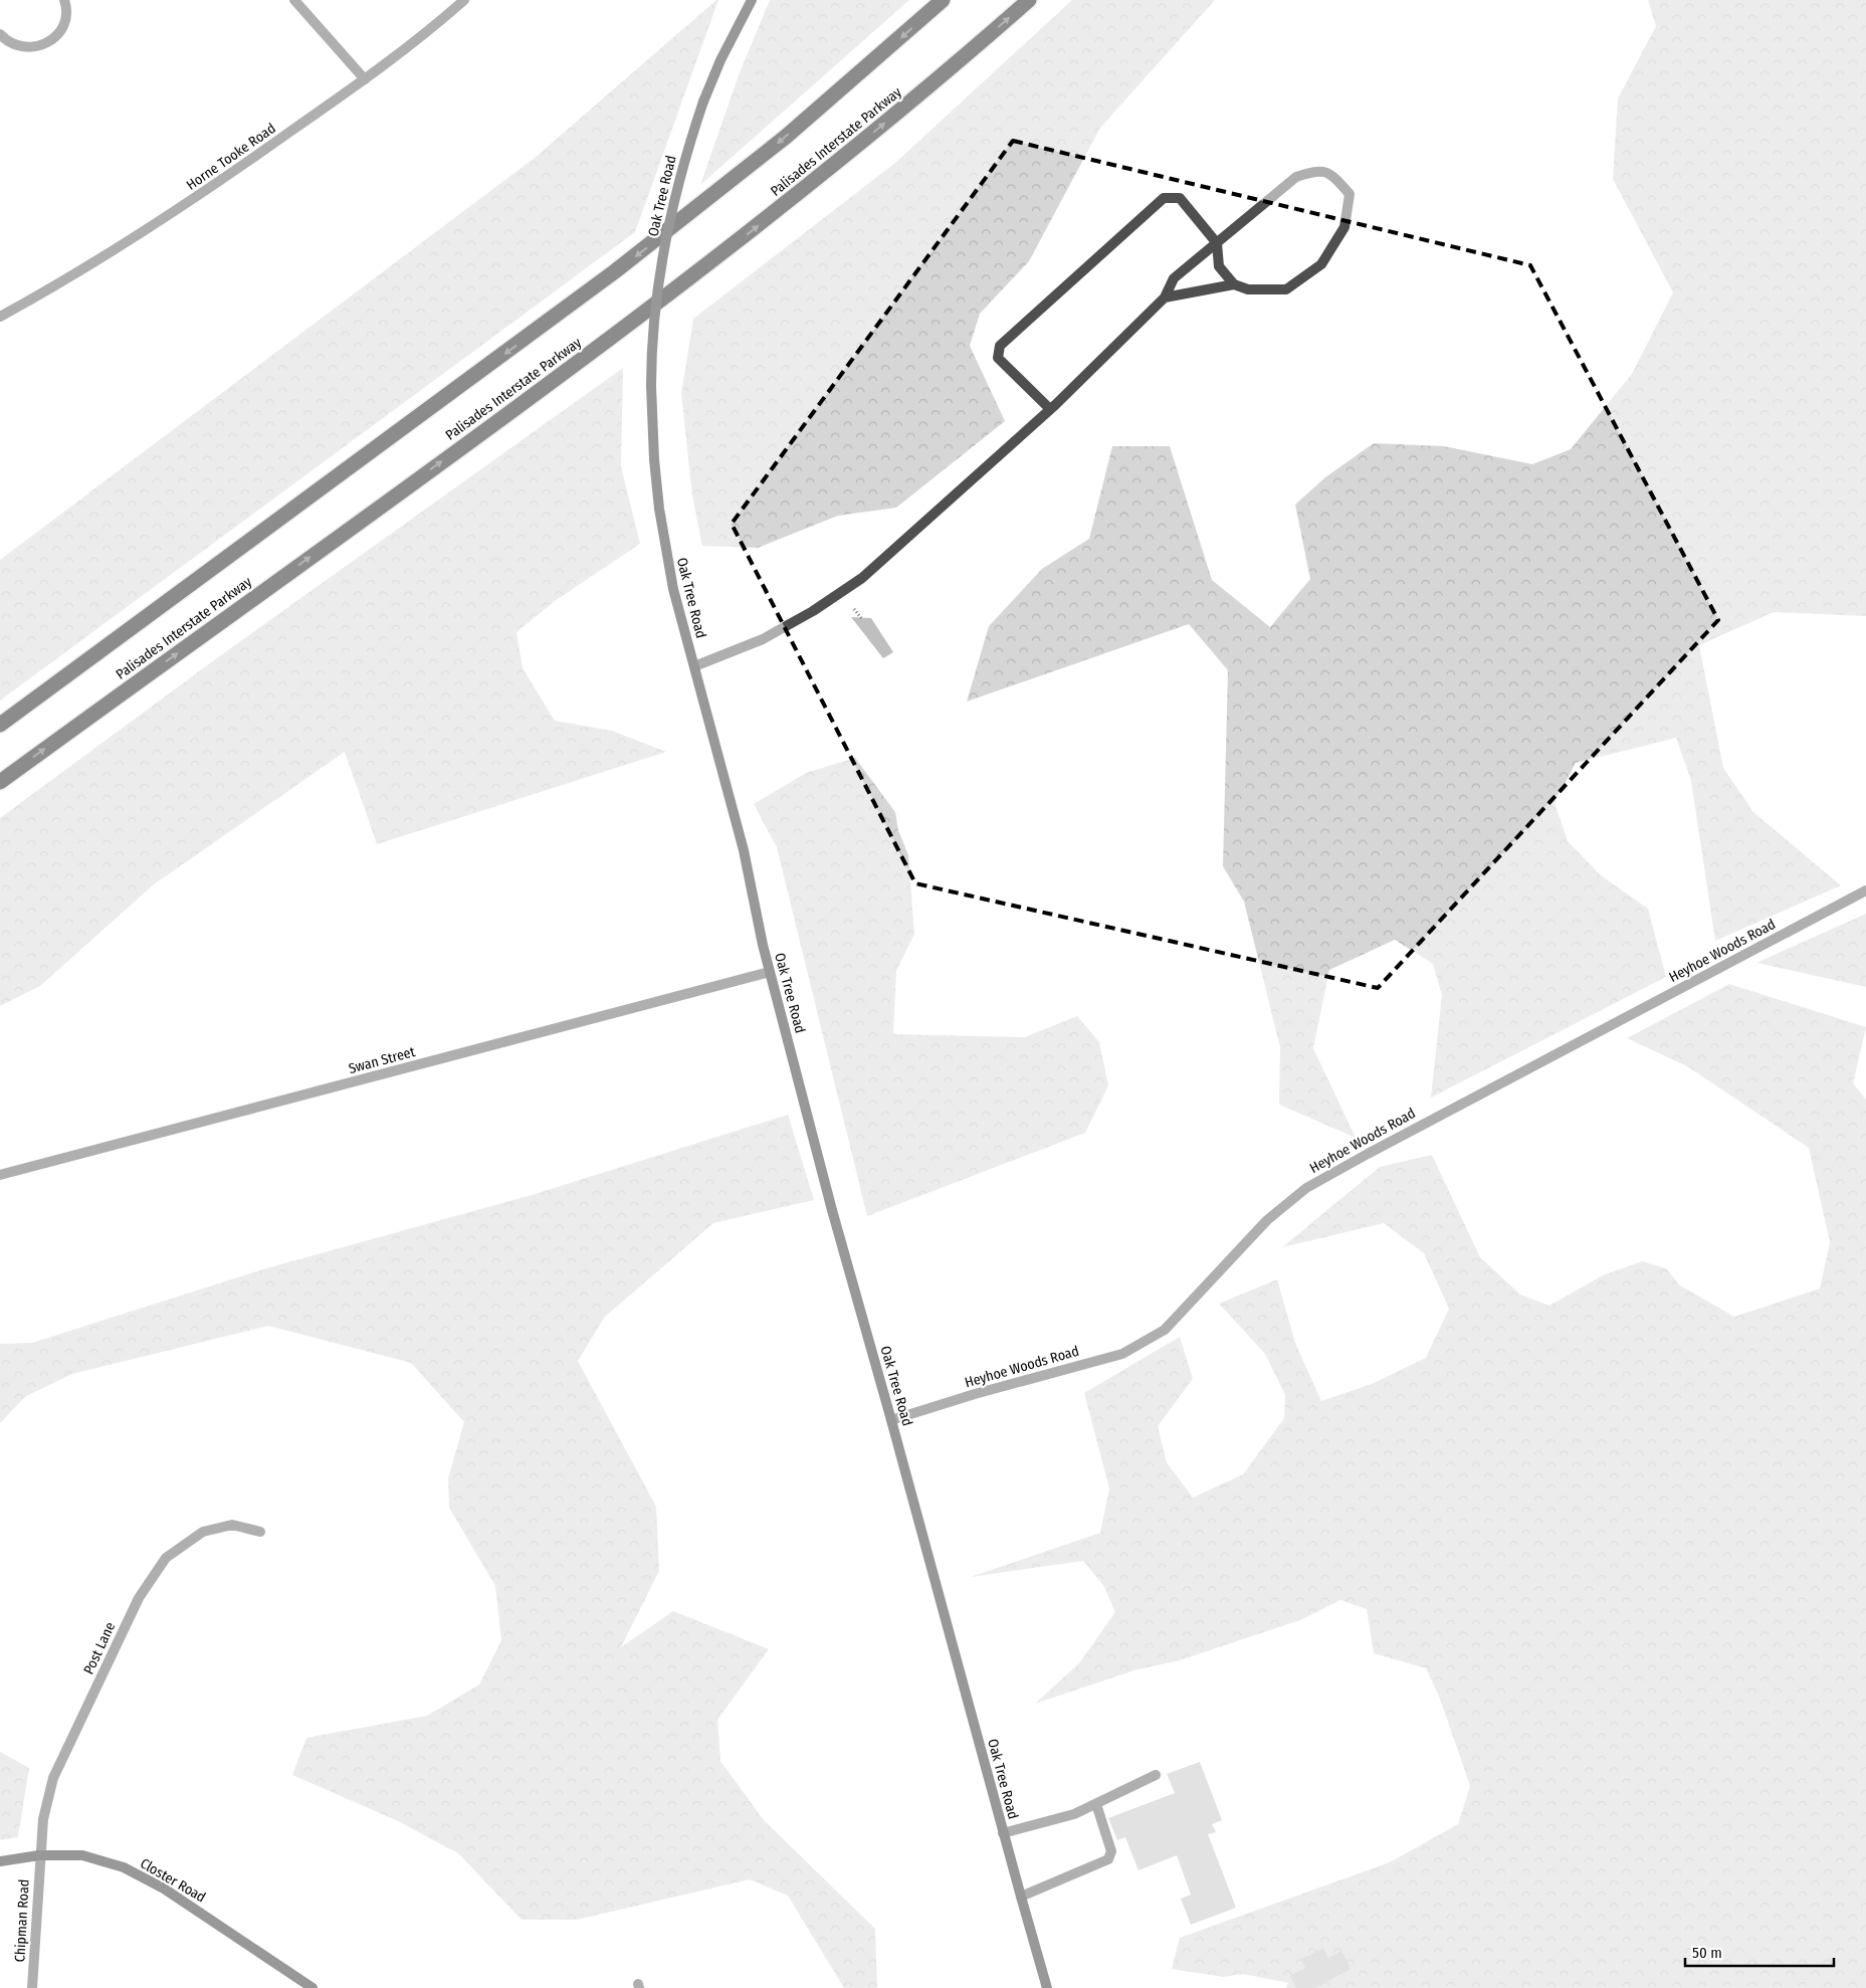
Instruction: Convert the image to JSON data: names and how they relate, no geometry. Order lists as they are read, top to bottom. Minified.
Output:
{"streets":{"highway":["Palisades Interstate Parkway"],"street":["Horne Tooke Road","Oak Tree Road","Heyhoe Woods Road","Swan Street","Post Lane","Closter Road","Chipman Road"]},"crossings":[["Oak Tree Road","Heyhoe Woods Road"],["Oak Tree Road","Swan Street"],["Post Lane","Closter Road"],["Post Lane","Chipman Road"],["Closter Road","Chipman Road"]],"scale_bar":"50 m"}
